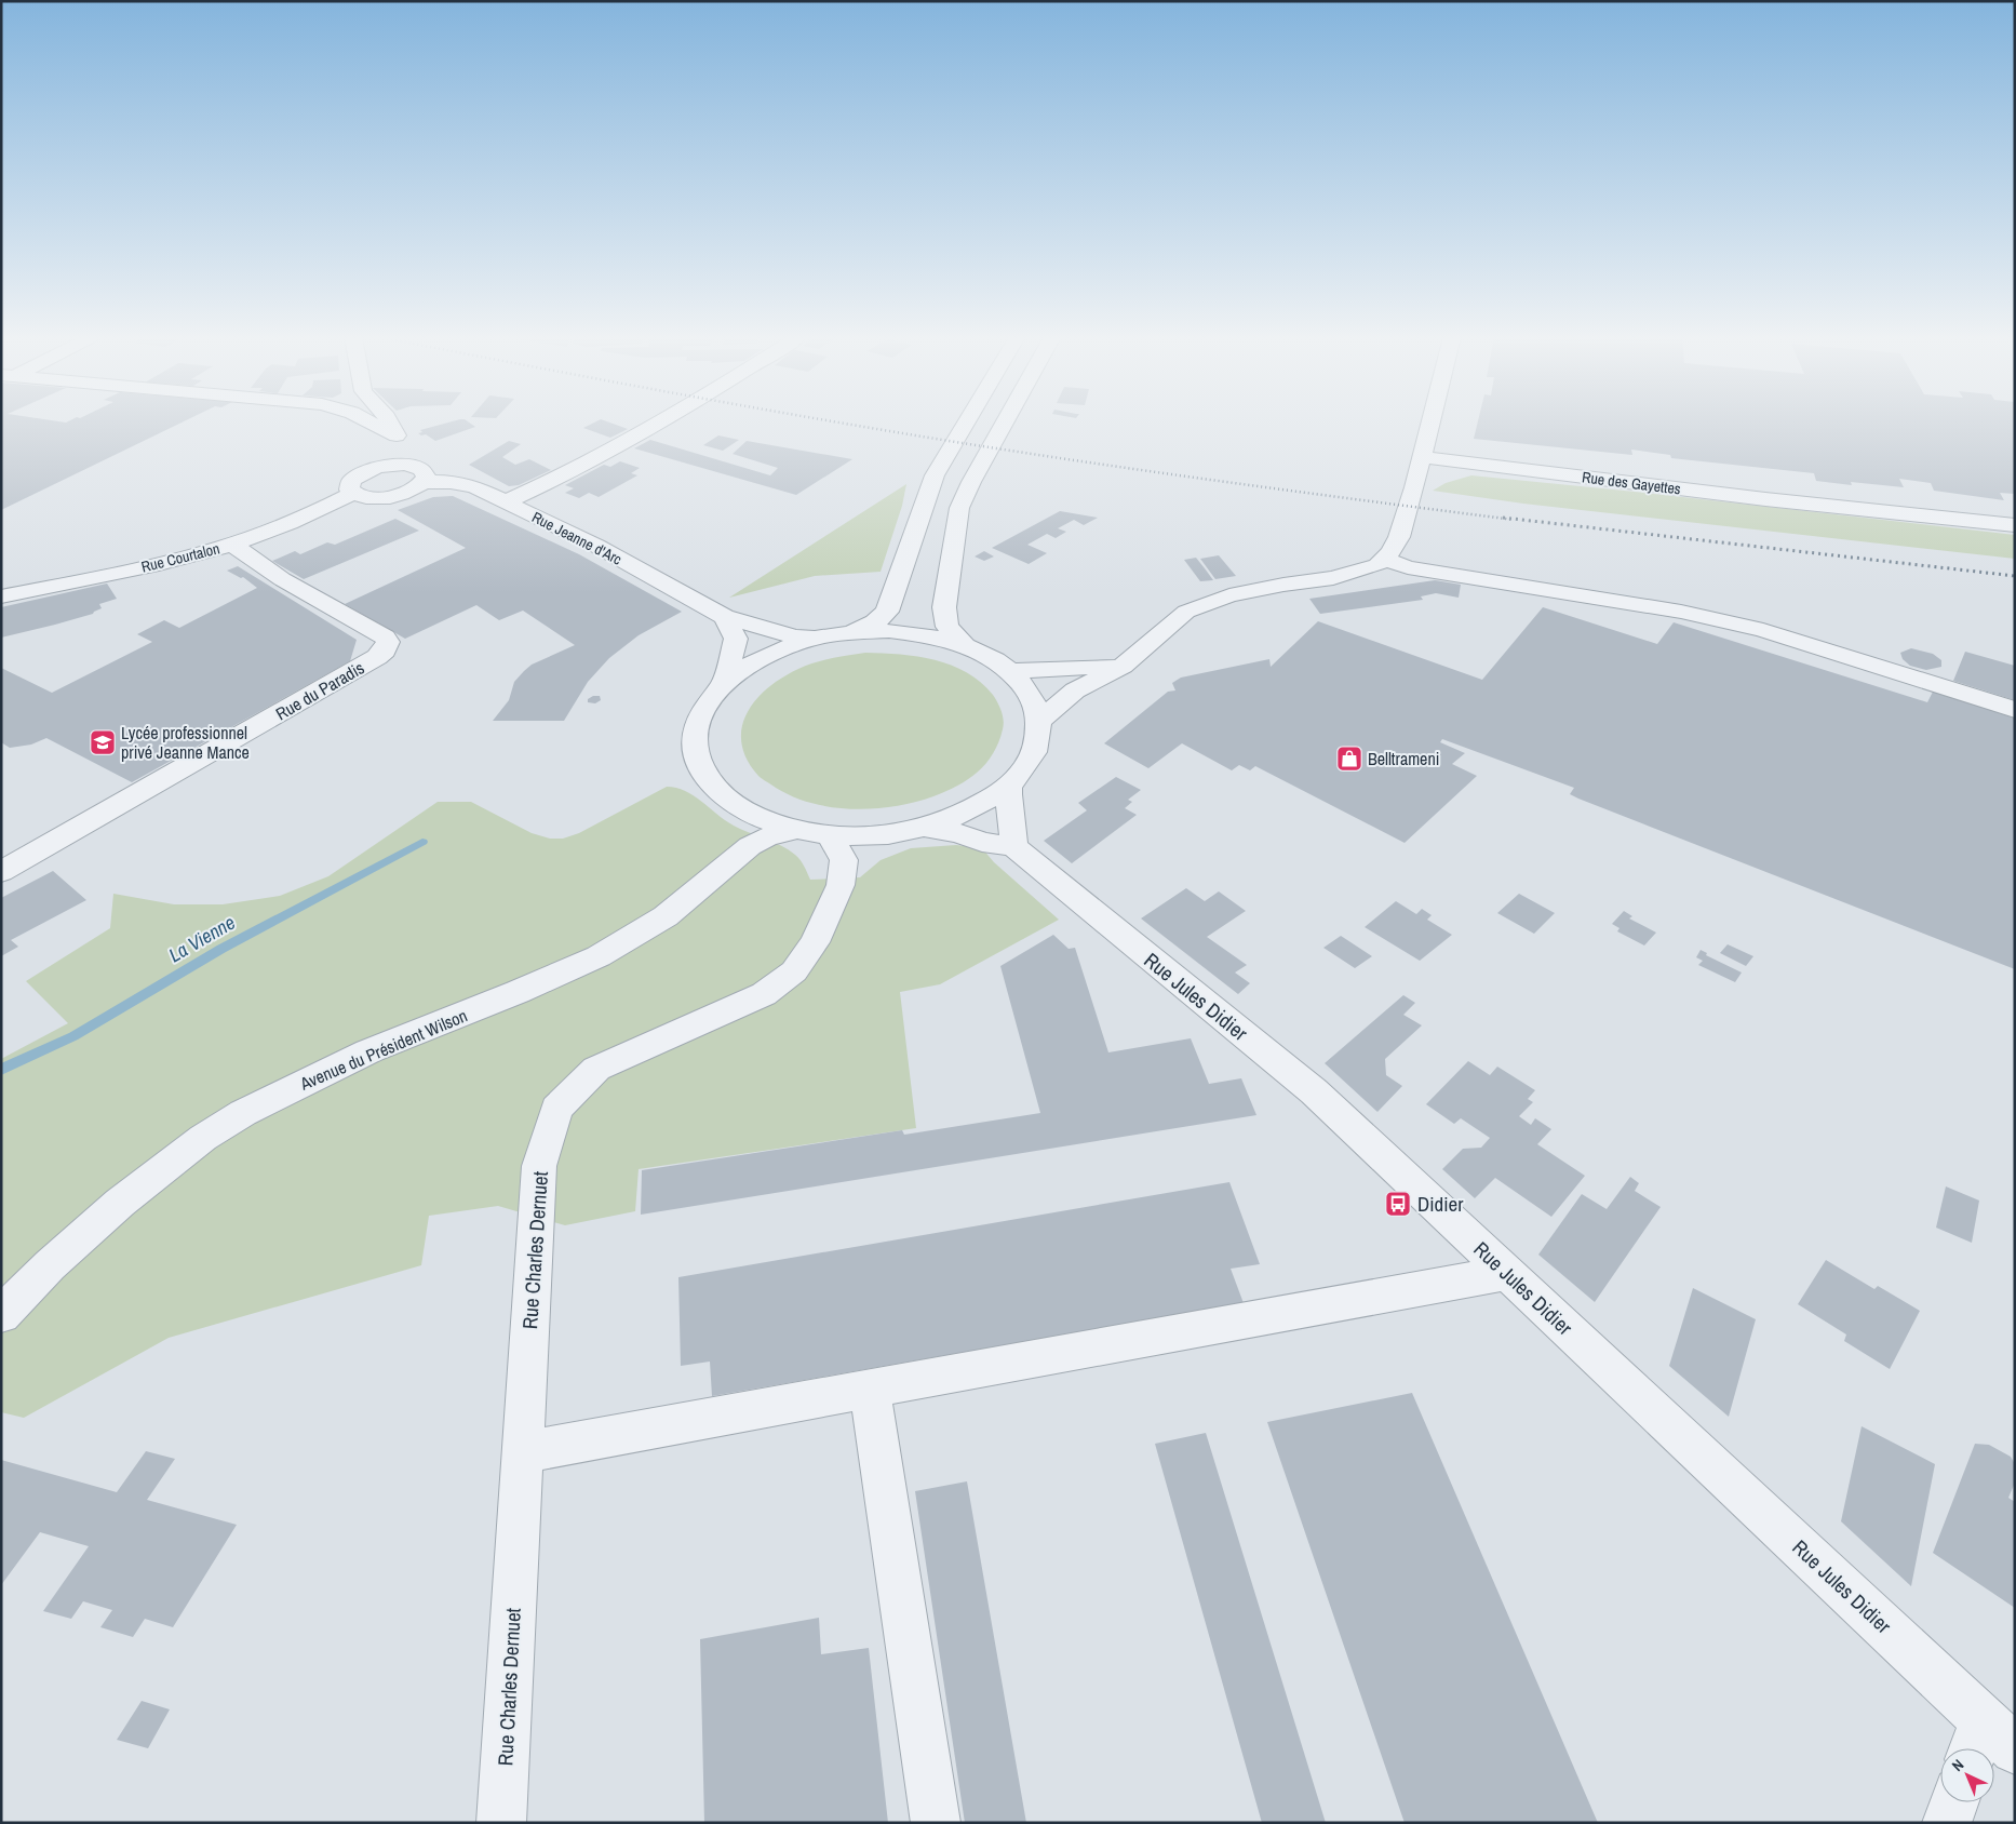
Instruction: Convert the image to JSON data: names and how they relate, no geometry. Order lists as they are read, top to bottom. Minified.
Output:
{"streets":{"street":["Rue des Gayettes","Rue Jeanne d'Arc","Rue Courtalon","Rue du Paradis","Rue Jules Didier","Avenue du Président Wilson","Rue Charles Dernuet"]},"crossings":[["Rue Courtalon","Rue du Paradis"]],"water":["La Vienne"],"places":{"school or university":["Lycée professionnel privé Jeanne Mance"],"shop":["Belltrameni"],"bus stop":["Didier"]},"north":"top left"}
